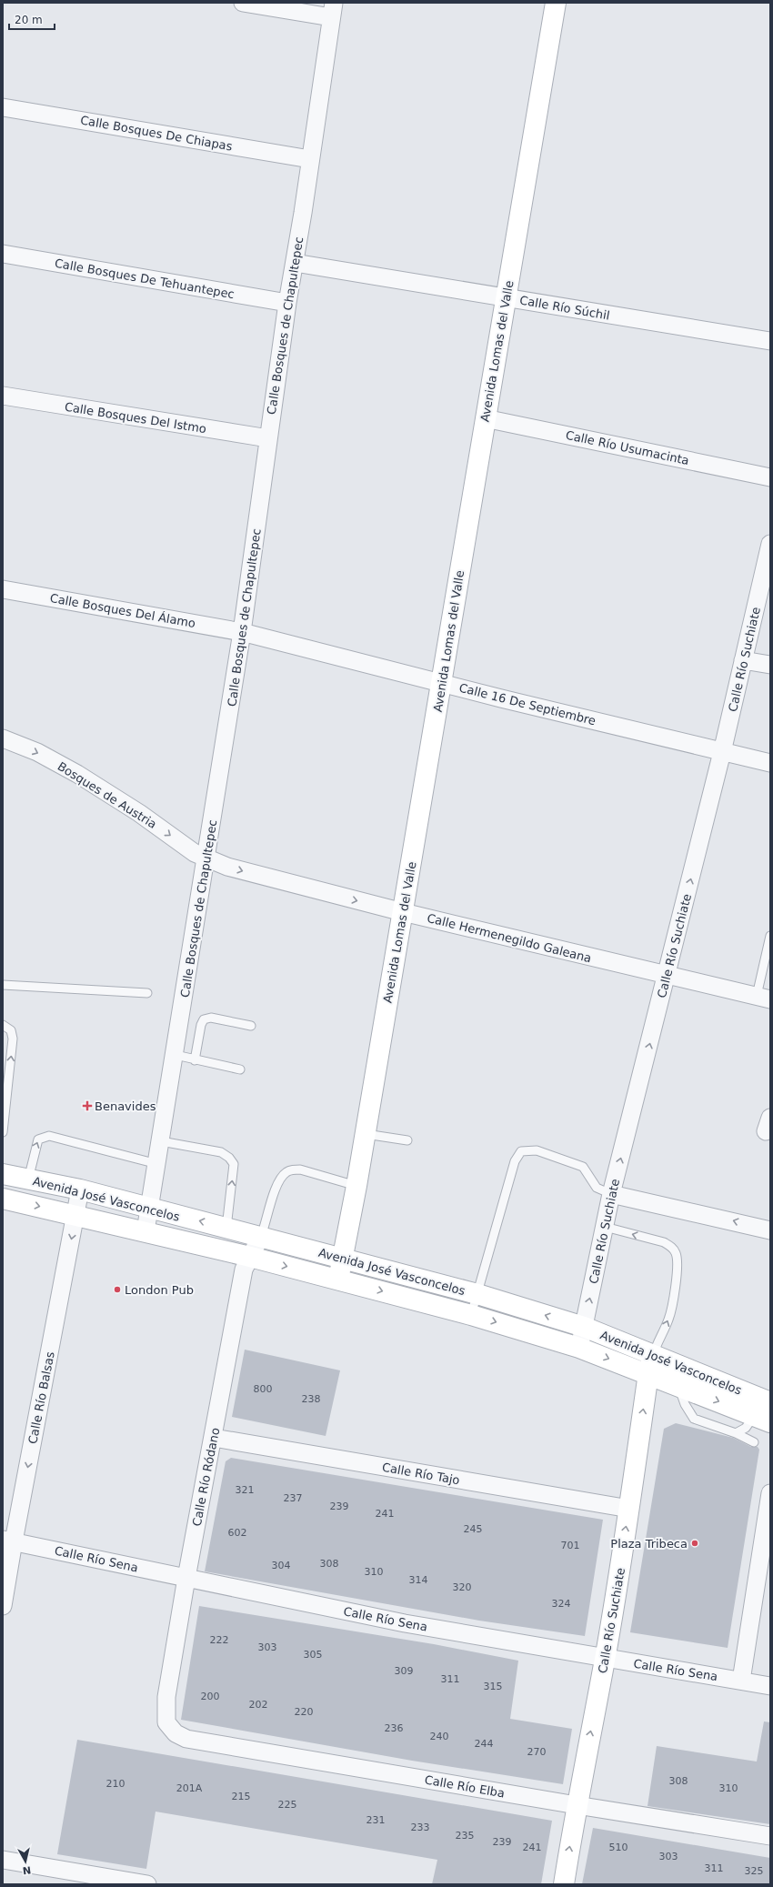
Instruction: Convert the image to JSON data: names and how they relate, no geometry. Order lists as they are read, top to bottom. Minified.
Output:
{"streets":{"street":["Calle Bosques De Chiapas","Calle Bosques De Tehuantepec","Calle Río Súchil","Calle Bosques de Chapultepec","Avenida Lomas del Valle","Calle Bosques Del Istmo","Calle Río Usumacinta","Calle Bosques Del Álamo","Calle Río Suchiate","Calle 16 De Septiembre","Bosques de Austria","Calle Hermenegildo Galeana","Avenida José Vasconcelos","Calle Río Balsas","Calle Río Tajo","Calle Río Ródano","Calle Río Sena","Calle Río Elba"]},"crossings":[["Calle Bosques De Chiapas","Calle Bosques de Chapultepec"],["Calle Bosques De Tehuantepec","Calle Bosques de Chapultepec"],["Calle Río Súchil","Calle Bosques de Chapultepec"],["Calle Río Súchil","Avenida Lomas del Valle"],["Calle Bosques de Chapultepec","Calle Bosques Del Istmo"],["Calle Bosques de Chapultepec","Calle Bosques Del Álamo"],["Calle Bosques de Chapultepec","Calle 16 De Septiembre"],["Calle Bosques de Chapultepec","Bosques de Austria"],["Calle Bosques de Chapultepec","Calle Hermenegildo Galeana"],["Calle Bosques de Chapultepec","Avenida José Vasconcelos"],["Avenida Lomas del Valle","Calle Río Usumacinta"],["Avenida Lomas del Valle","Calle 16 De Septiembre"],["Avenida Lomas del Valle","Calle Hermenegildo Galeana"],["Avenida Lomas del Valle","Avenida José Vasconcelos"],["Calle Bosques Del Álamo","Calle 16 De Septiembre"],["Calle Río Suchiate","Calle 16 De Septiembre"],["Calle Río Suchiate","Calle Hermenegildo Galeana"],["Calle Río Suchiate","Avenida José Vasconcelos"],["Calle Río Suchiate","Calle Río Tajo"],["Calle Río Suchiate","Calle Río Sena"],["Calle Río Suchiate","Calle Río Elba"],["Bosques de Austria","Calle Hermenegildo Galeana"],["Avenida José Vasconcelos","Calle Río Balsas"],["Avenida José Vasconcelos","Calle Río Ródano"],["Calle Río Balsas","Calle Río Sena"],["Calle Río Tajo","Calle Río Ródano"],["Calle Río Ródano","Calle Río Sena"],["Calle Río Ródano","Calle Río Elba"]],"one_way":["Calle Río Suchiate","Bosques de Austria","Calle Hermenegildo Galeana","Calle Río Balsas"],"places":{"health":["Benavides"],"other":["London Pub","Plaza Tribeca"]},"house_numbers":["800","238","321","237","239","241","245","602","701","308","304","310","314","320","324","222","303","305","309","311","315","200","202","220","236","240","244","270","308","210","201A","310","215","225","231","233","235","239","241","510","303","311","325"],"scale_bar":"20 m","north":"bottom"}
